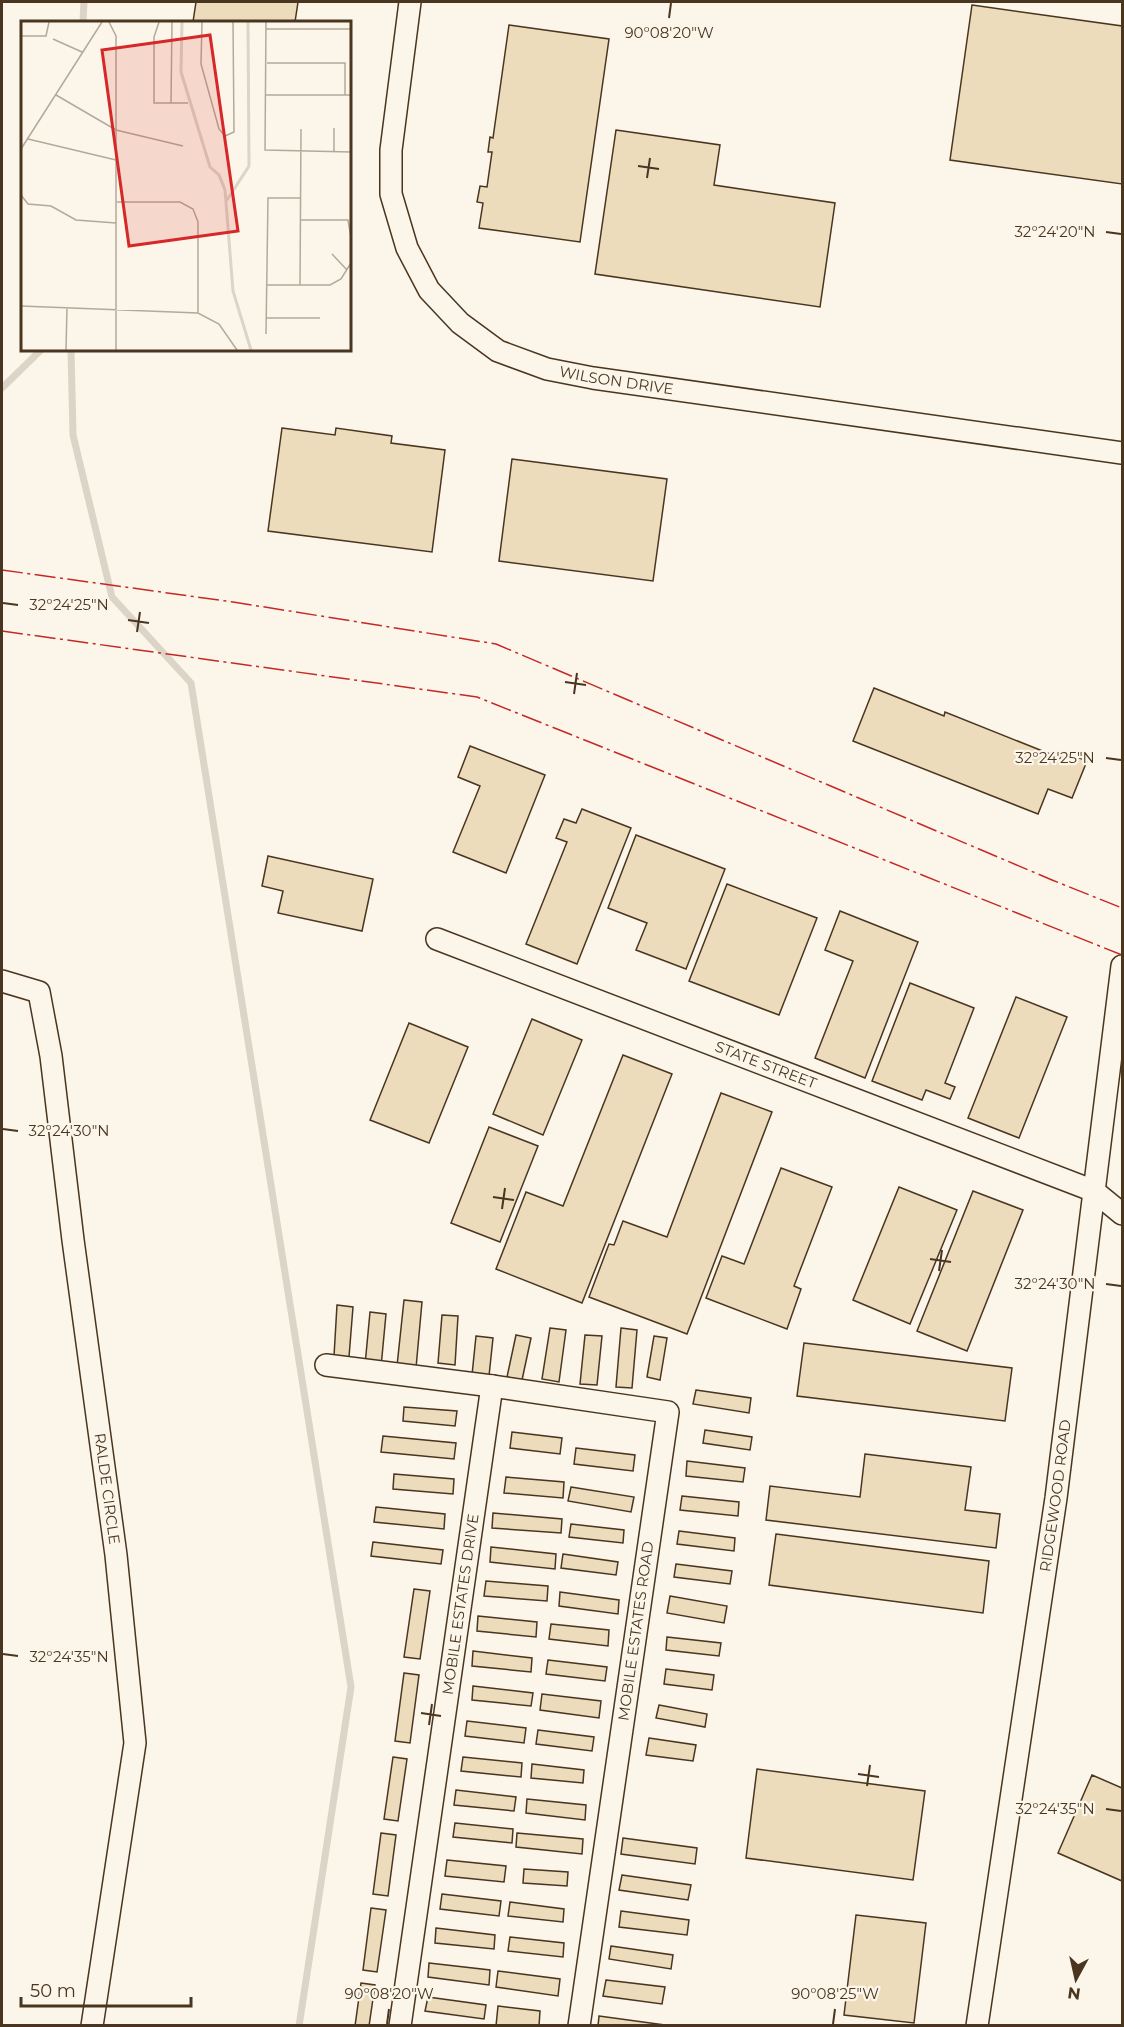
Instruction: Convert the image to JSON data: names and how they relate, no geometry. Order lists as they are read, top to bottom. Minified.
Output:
{"streets":{"street":["WILSON DRIVE","STATE STREET","RALDE CIRCLE","RIDGEWOOD ROAD","MOBILE ESTATES DRIVE","MOBILE ESTATES ROAD"]},"crossings":[["STATE STREET","RIDGEWOOD ROAD"],["MOBILE ESTATES DRIVE","MOBILE ESTATES ROAD"]],"scale_bar":"50 m","north":"bottom","coordinates":["90°08'20\"W","32°24'20\"N","32°24'25\"N","32°24'30\"N","32°24'35\"N","90°08'25\"W"]}
